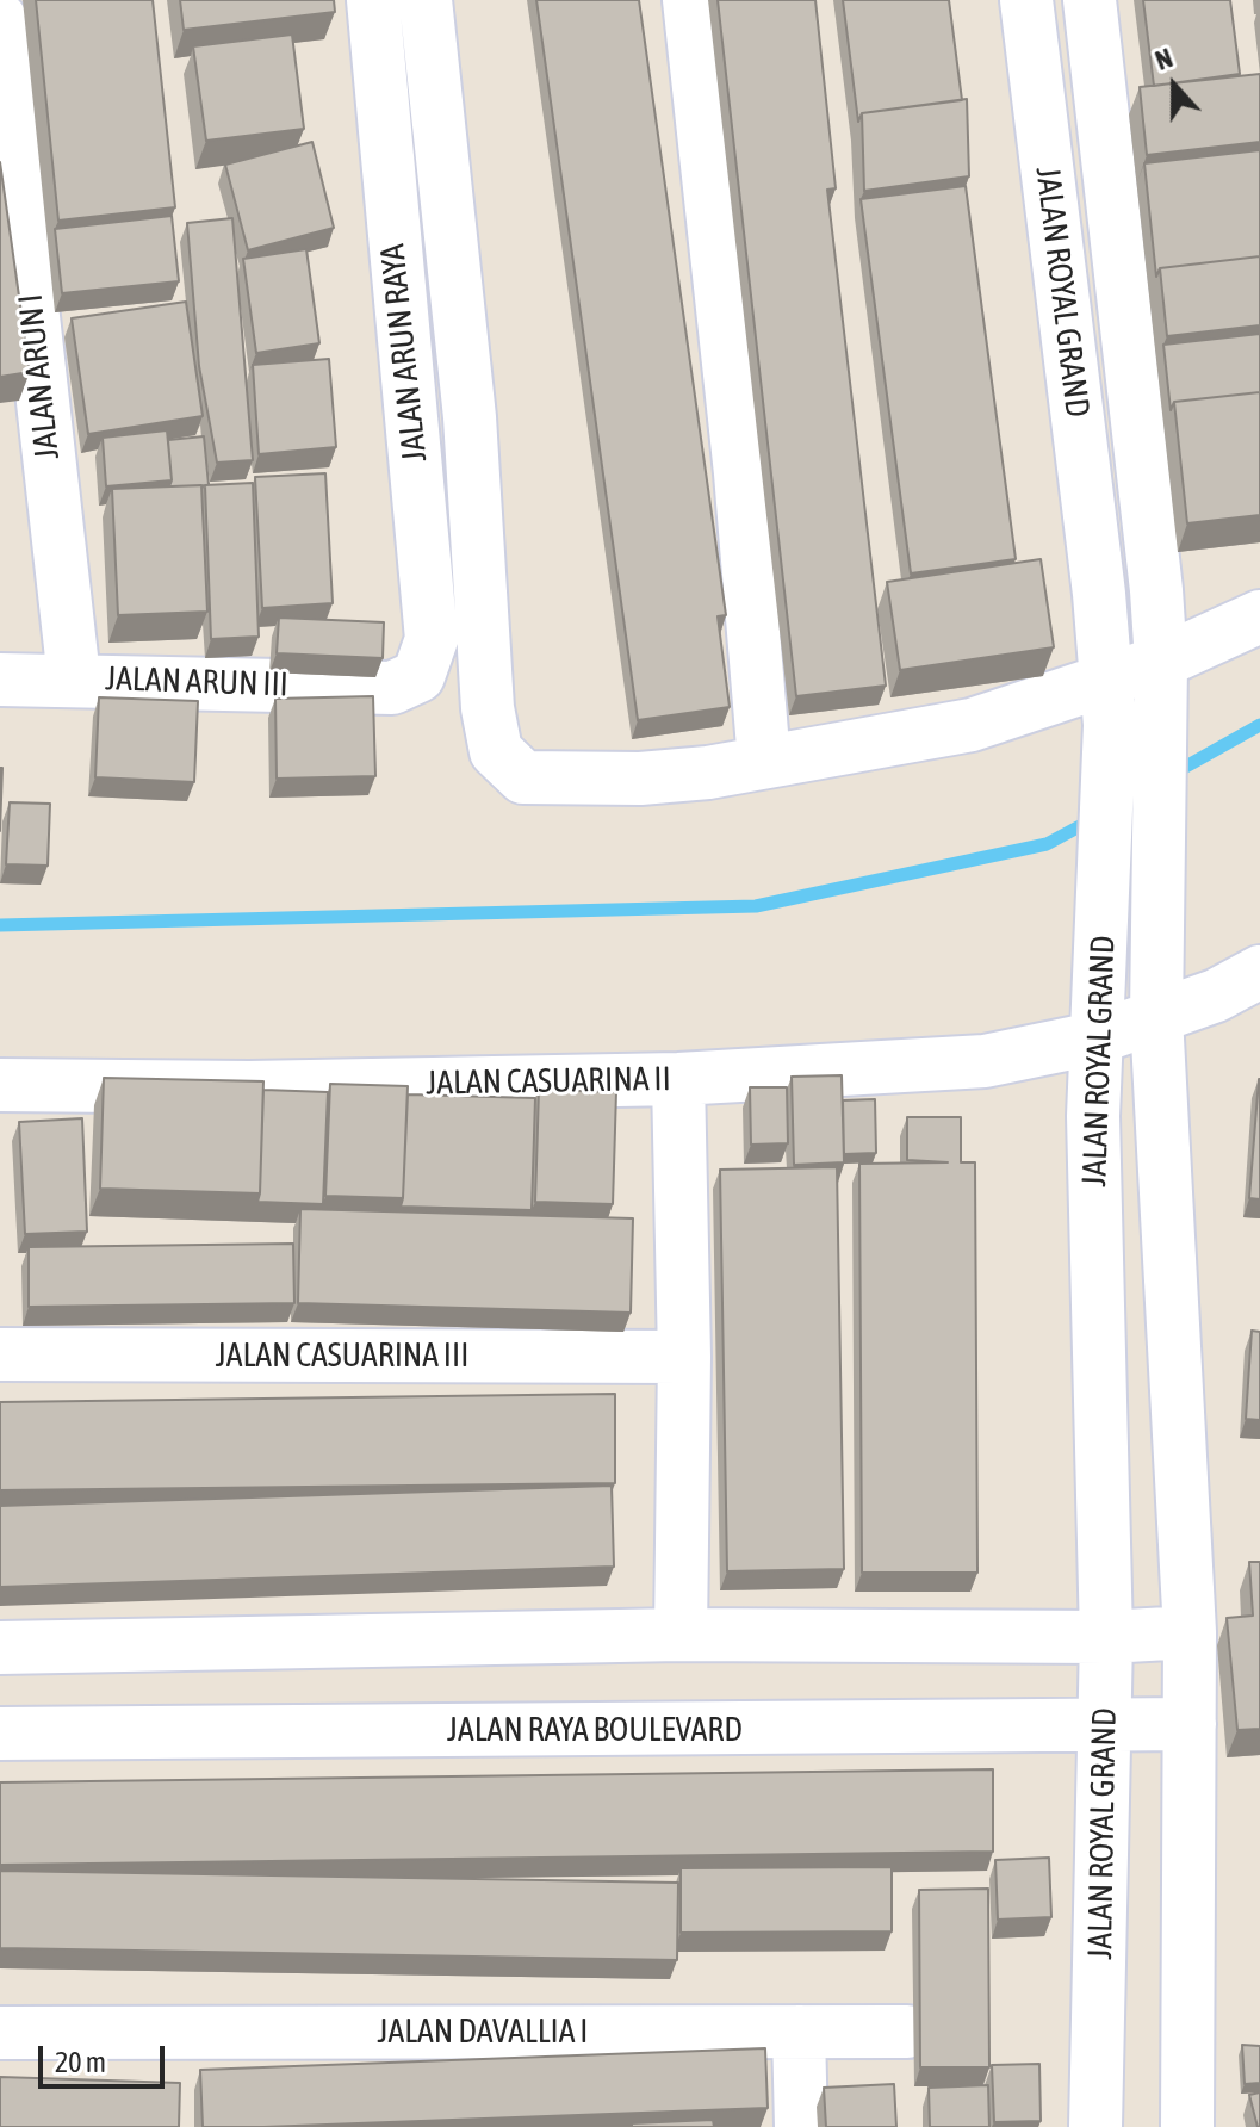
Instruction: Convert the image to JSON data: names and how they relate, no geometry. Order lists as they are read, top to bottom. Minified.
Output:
{"streets":{"street":["JALAN ROYAL GRAND","JALAN ARUN RAYA","JALAN ARUN I","JALAN ARUN III","JALAN CASUARINA II","JALAN CASUARINA III","JALAN RAYA BOULEVARD","JALAN DAVALLIA I"]},"crossings":[["JALAN ROYAL GRAND","JALAN CASUARINA II"],["JALAN ROYAL GRAND","JALAN RAYA BOULEVARD"],["JALAN ARUN RAYA","JALAN ARUN III"],["JALAN ARUN I","JALAN ARUN III"]],"scale_bar":"20 m","north":"top"}
